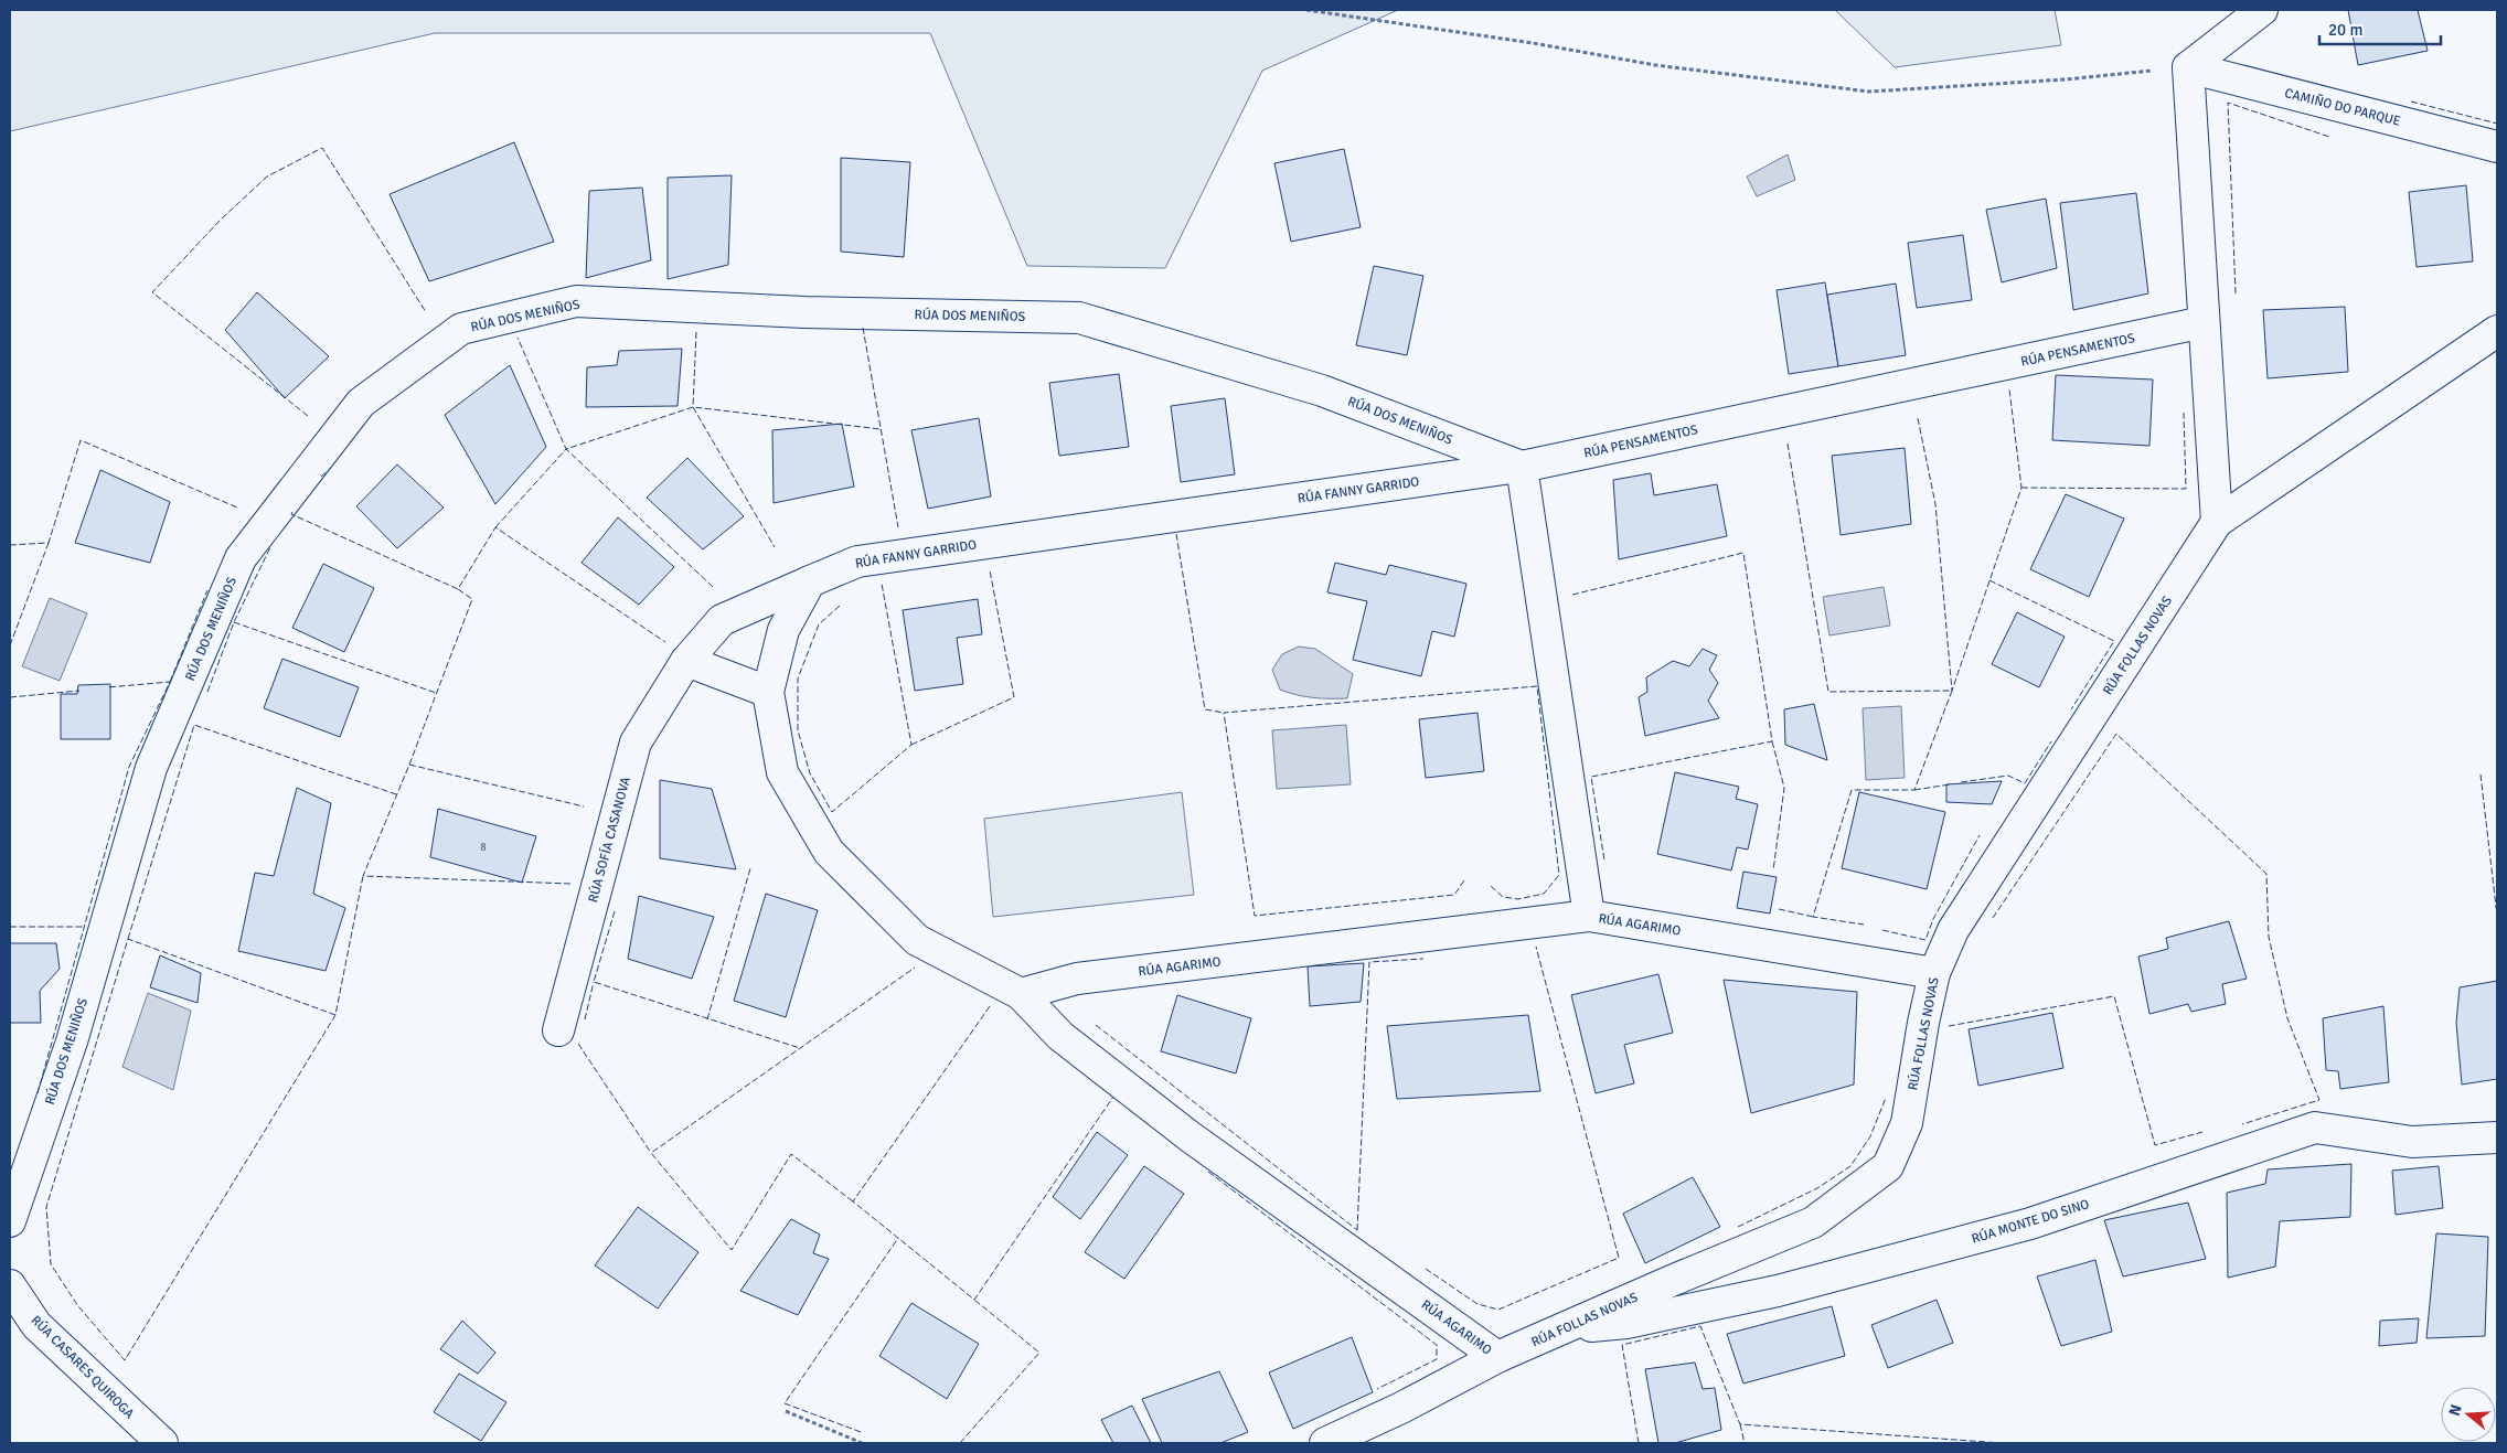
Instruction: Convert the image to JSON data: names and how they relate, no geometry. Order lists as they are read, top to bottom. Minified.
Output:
{"streets":{"street":["CAMIÑO DO PARQUE","RÚA DOS MENIÑOS","RÚA PENSAMENTOS","RÚA FANNY GARRIDO","RÚA FOLLAS NOVAS","RÚA SOFÍA CASANOVA","RÚA AGARIMO","RÚA MONTE DO SINO","RÚA CASARES QUIROGA"]},"crossings":[["RÚA DOS MENIÑOS","RÚA PENSAMENTOS"],["RÚA DOS MENIÑOS","RÚA FANNY GARRIDO"],["RÚA PENSAMENTOS","RÚA FANNY GARRIDO"],["RÚA FANNY GARRIDO","RÚA SOFÍA CASANOVA"],["RÚA FOLLAS NOVAS","RÚA AGARIMO"],["RÚA FOLLAS NOVAS","RÚA MONTE DO SINO"]],"house_numbers":["8"],"scale_bar":"20 m","north":"left"}
